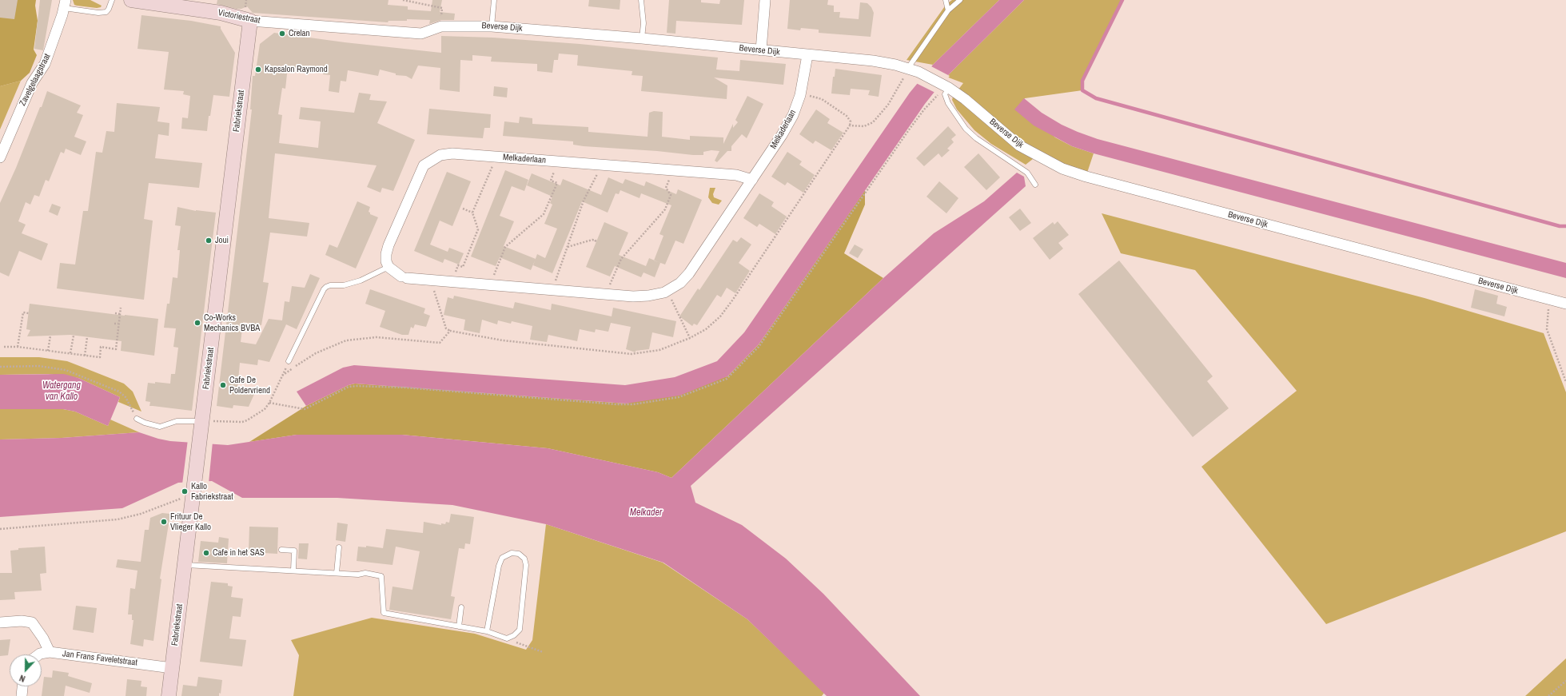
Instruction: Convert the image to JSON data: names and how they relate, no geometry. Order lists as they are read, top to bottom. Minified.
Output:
{"streets":{"main road":["Victoriestraat","Fabriekstraat"],"street":["Beverse Dijk","Zavelgelaagstraat","Melkaderlaan","Jan Frans Faveletstraat"]},"crossings":[["Victoriestraat","Beverse Dijk"],["Victoriestraat","Fabriekstraat"],["Beverse Dijk","Melkaderlaan"],["Fabriekstraat","Jan Frans Faveletstraat"]],"water":["Watergang van Kallo","Melkader"],"places":["Crelan","Kapsalon Raymond","Joui","Co-Works Mechanics BVBA","Cafe De Poldervriend","Kallo Fabriekstraat","Frituur De Vlieger Kallo","Cafe in het SAS"],"north":"bottom"}
